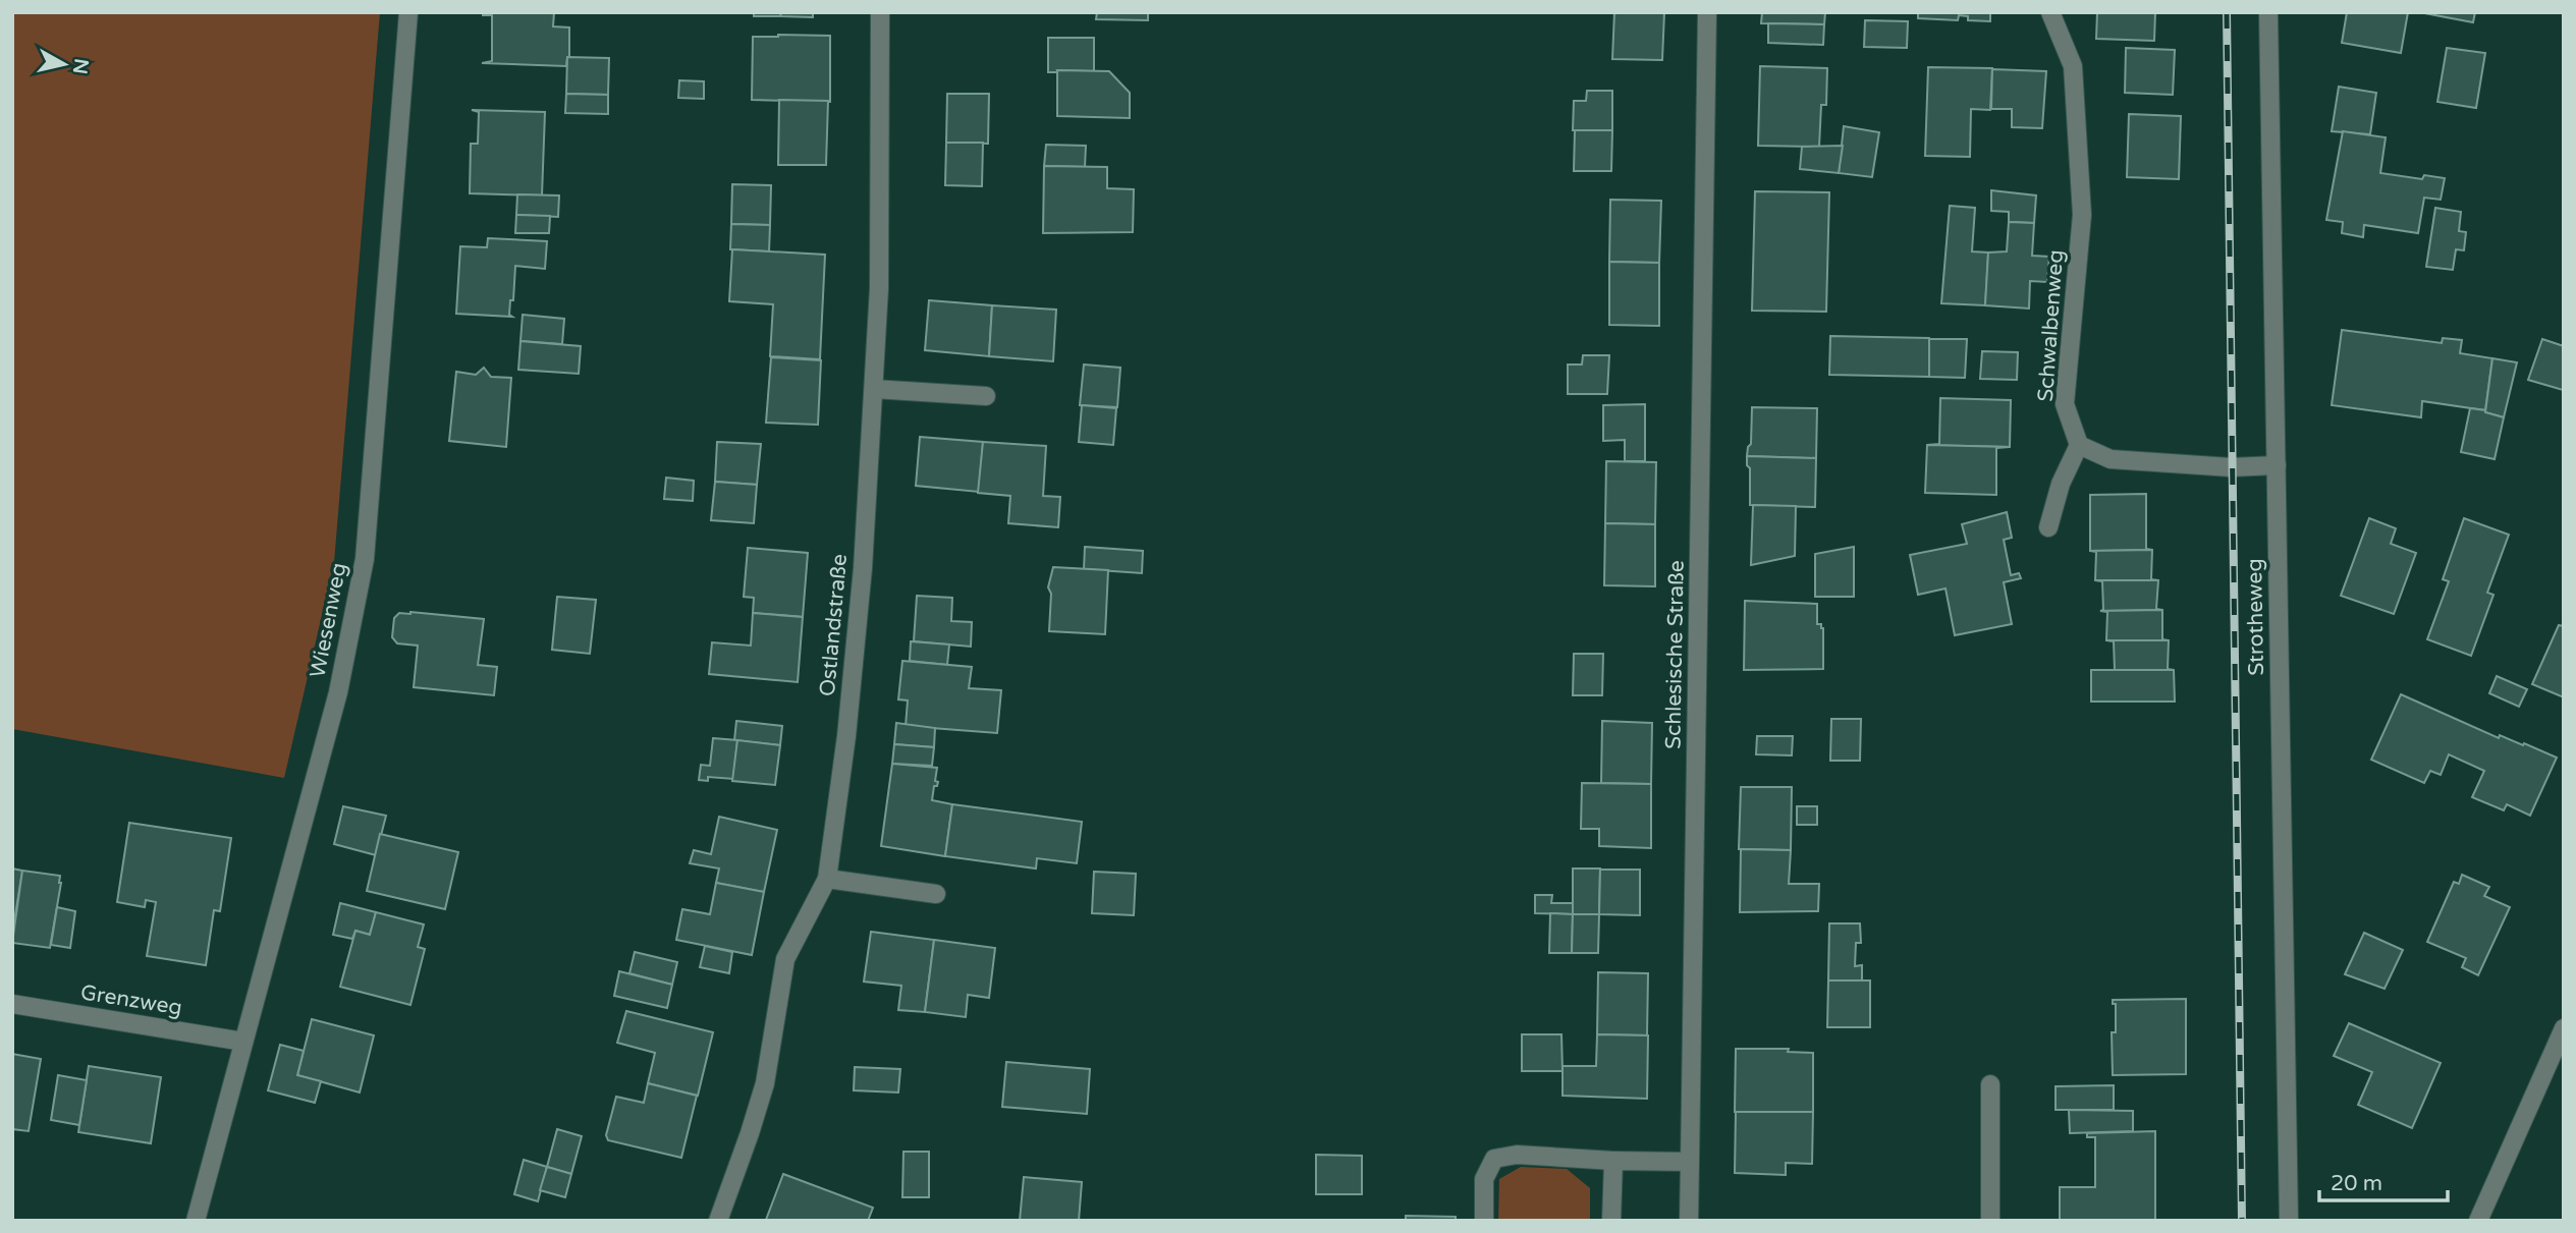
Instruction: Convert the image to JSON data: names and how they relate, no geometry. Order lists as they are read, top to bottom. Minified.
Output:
{"streets":{"street":["Schwalbenweg","Strotheweg","Wiesenweg","Ostlandstraße","Schlesische Straße","Grenzweg"]},"crossings":[["Wiesenweg","Grenzweg"]],"scale_bar":"20 m","north":"right"}
